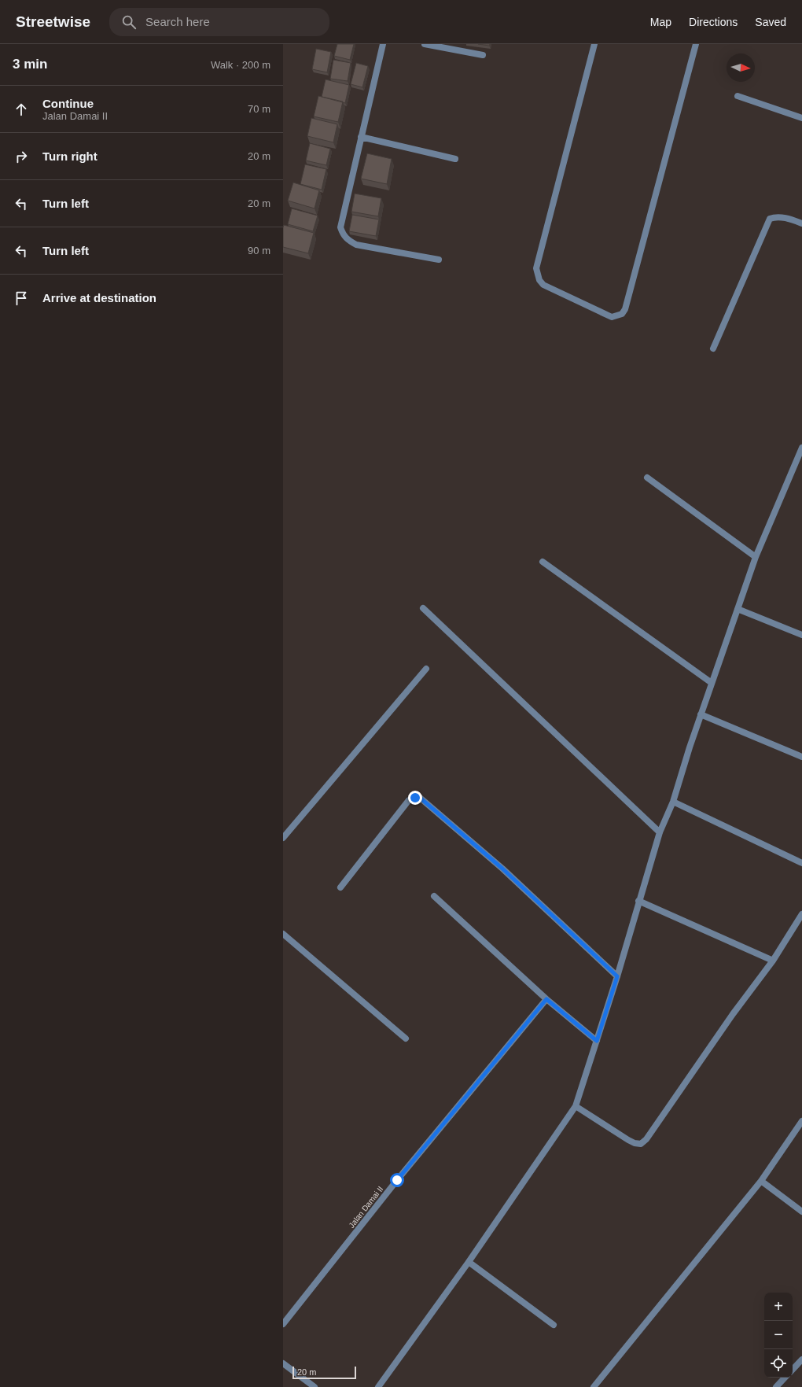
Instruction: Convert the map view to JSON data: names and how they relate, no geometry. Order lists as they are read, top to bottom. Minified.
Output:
{"streets":{"street":["Jalan Damai II"]},"scale_bar":"20 m","north":"right","page":{"header":"Streetwise","search":"Search here","nav":["Map","Directions","Saved"],"heading":["3 min","Walk · 200 m"],"list":[["Continue","Jalan Damai II","70 m"],["Turn right","20 m"],["Turn left","20 m"],["Turn left","90 m"],"Arrive at destination"],"map_buttons":["+","−"],"scale":"20 m"}}
